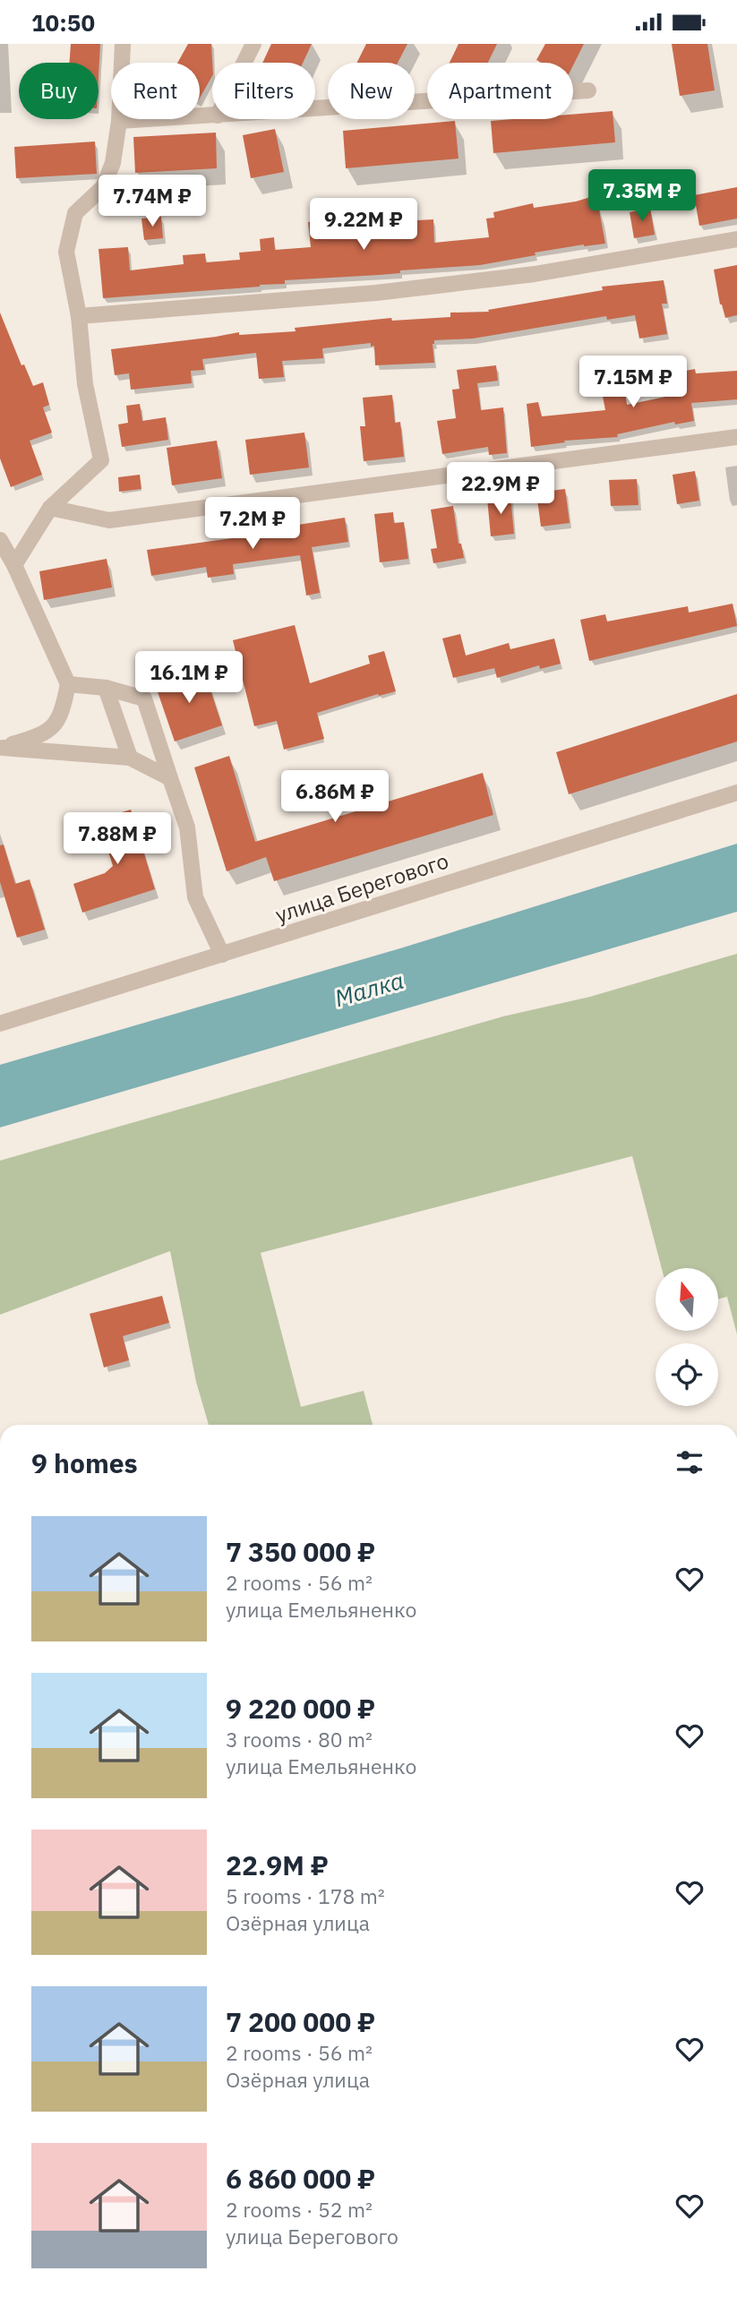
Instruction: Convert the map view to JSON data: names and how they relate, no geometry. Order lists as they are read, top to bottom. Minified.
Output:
{"streets":{"street":["улица Берегового"]},"water":["Малка"],"north":"top","page":{"status":"10:50","chip":["Buy","Rent","Filters","New","Apartment"],"price":["7.35M ₽","7.74M ₽","9.22M ₽","7.15M ₽","22.9M ₽","7.2M ₽","16.1M ₽","6.86M ₽","7.88M ₽"],"heading":"9 homes","list":[{"name":"7 350 000 ₽","note":"2 rooms · 56 m² · улица Емельяненко"},{"name":"9 220 000 ₽","note":"3 rooms · 80 m² · улица Емельяненко"},{"name":"22.9M ₽","note":"5 rooms · 178 m² · Озёрная улица"},{"name":"7 200 000 ₽","note":"2 rooms · 56 m² · Озёрная улица"},{"name":"6 860 000 ₽","note":"2 rooms · 52 m² · улица Берегового"}]}}
